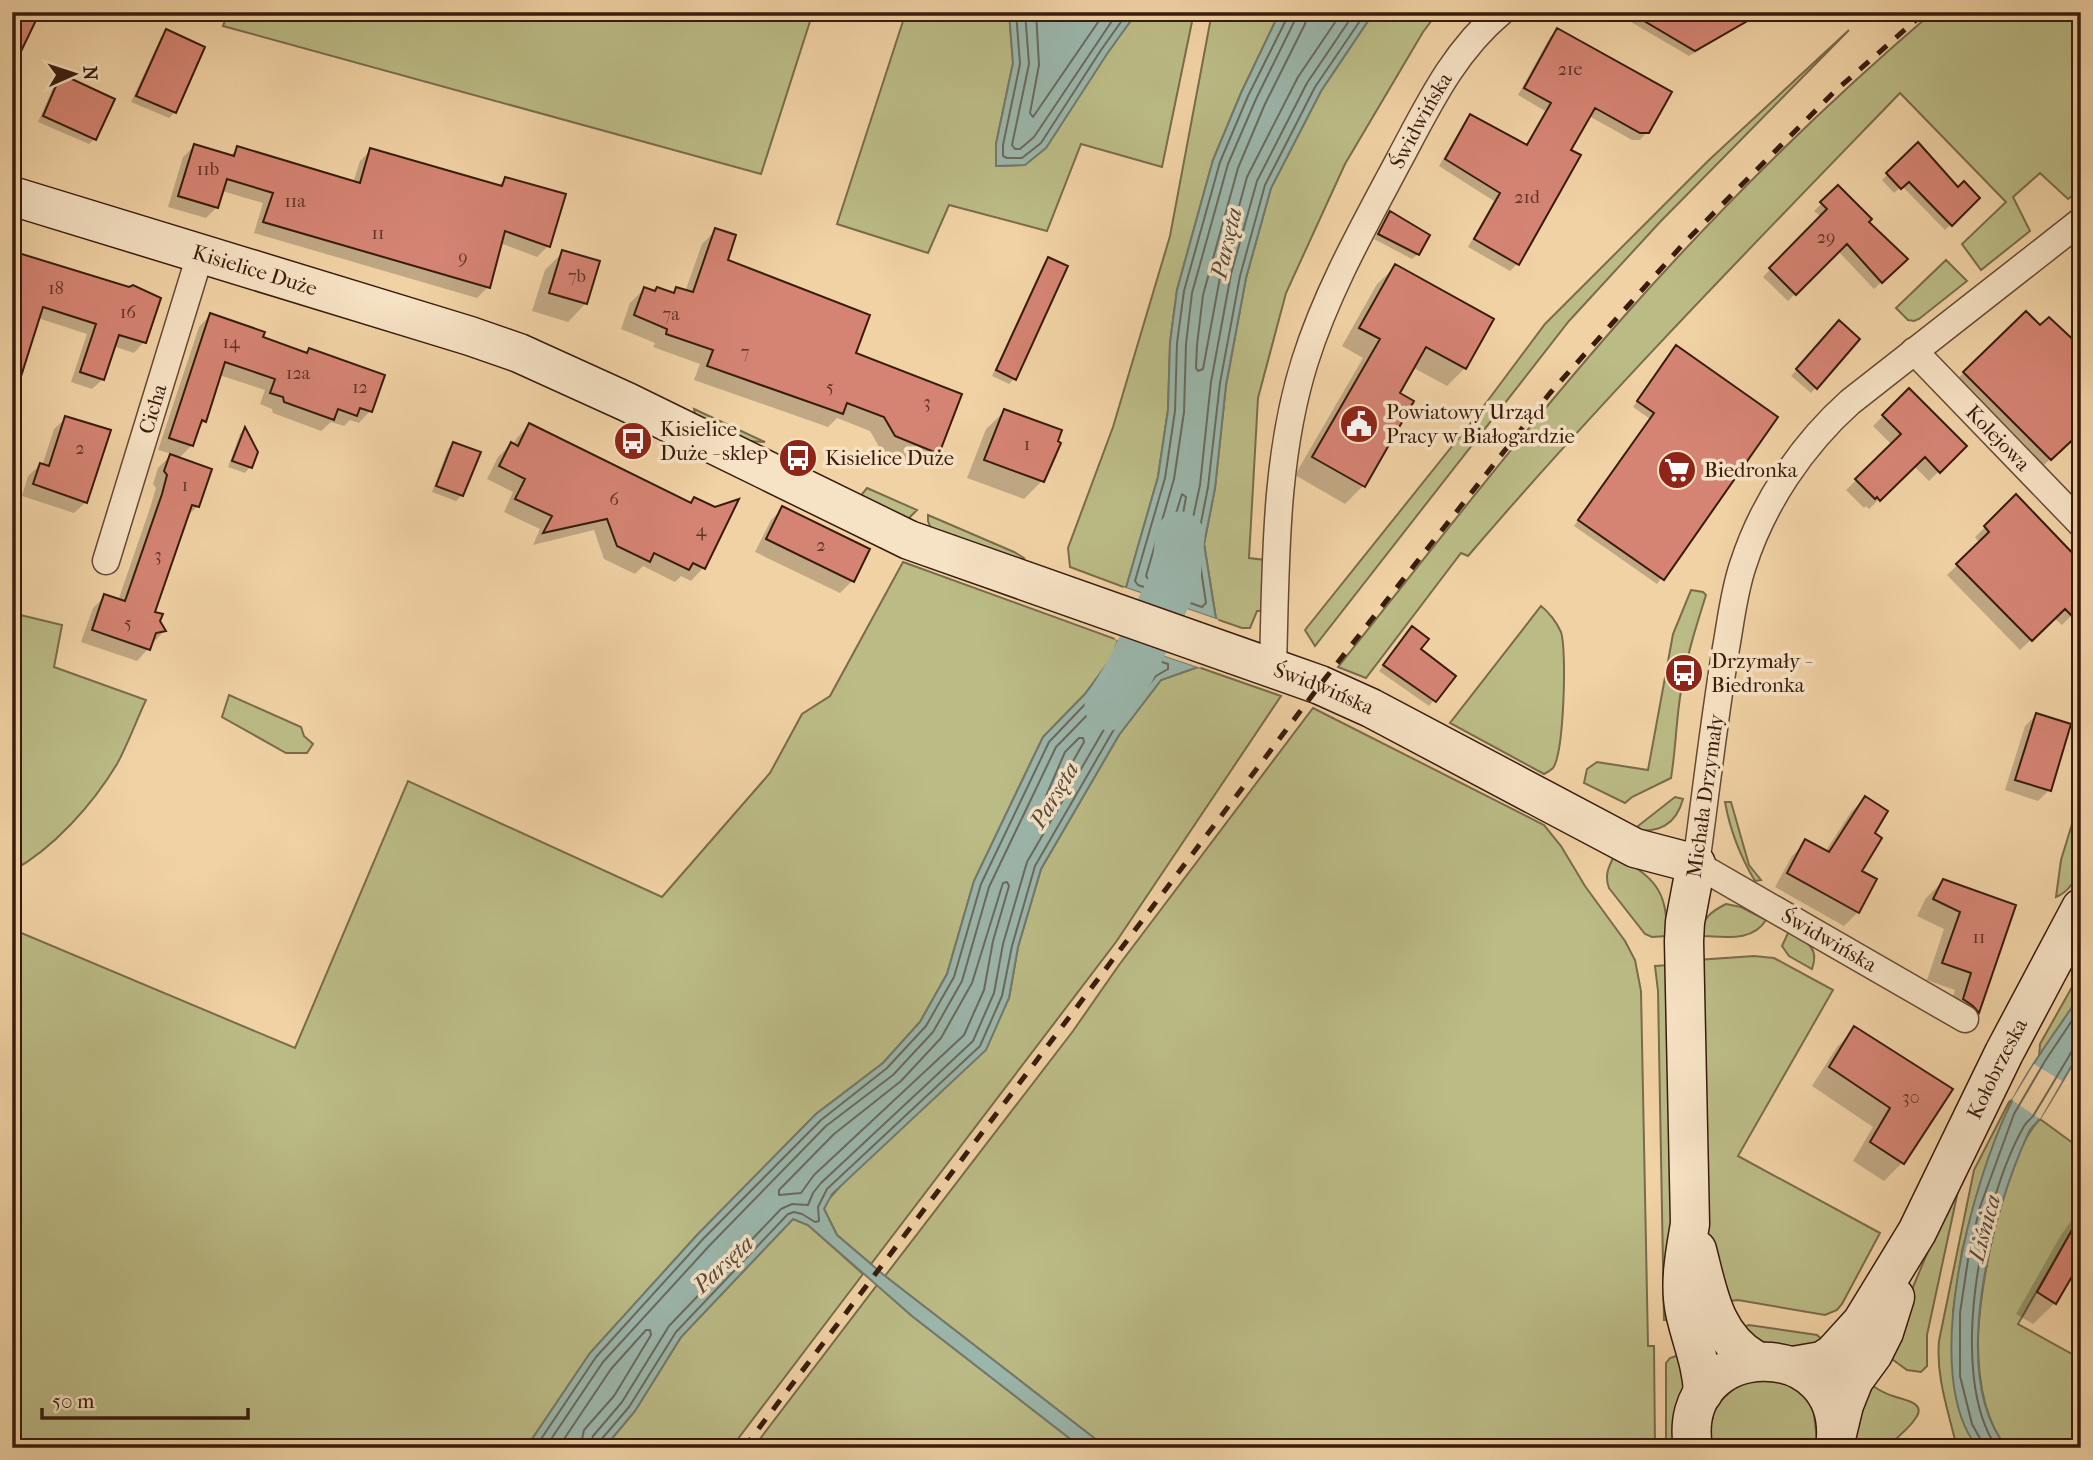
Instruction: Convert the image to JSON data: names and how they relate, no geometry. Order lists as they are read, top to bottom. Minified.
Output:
{"streets":{"street":["Świdwińska","Kisielice Duże","Cicha","Kolejowa","Michała Drzymały","Kołobrzeska"]},"crossings":[["Świdwińska","Kisielice Duże"],["Świdwińska","Michała Drzymały"],["Kisielice Duże","Cicha"],["Kolejowa","Michała Drzymały"]],"water":["Parsęta","Liśnica"],"places":{"public building":["Powiatowy Urząd Pracy w Białogardzie"],"bus stop":["Kisielice Duże - sklep","Kisielice Duże","Drzymały - Biedronka"],"supermarket":["Biedronka"]},"house_numbers":["21e","11b","21d","11a","11","29","9","7b","18","16","7a","14","7","12a","12","5","3","1","2","1","6","4","2","3","5","11","30"],"scale_bar":"50 m","north":"right"}
